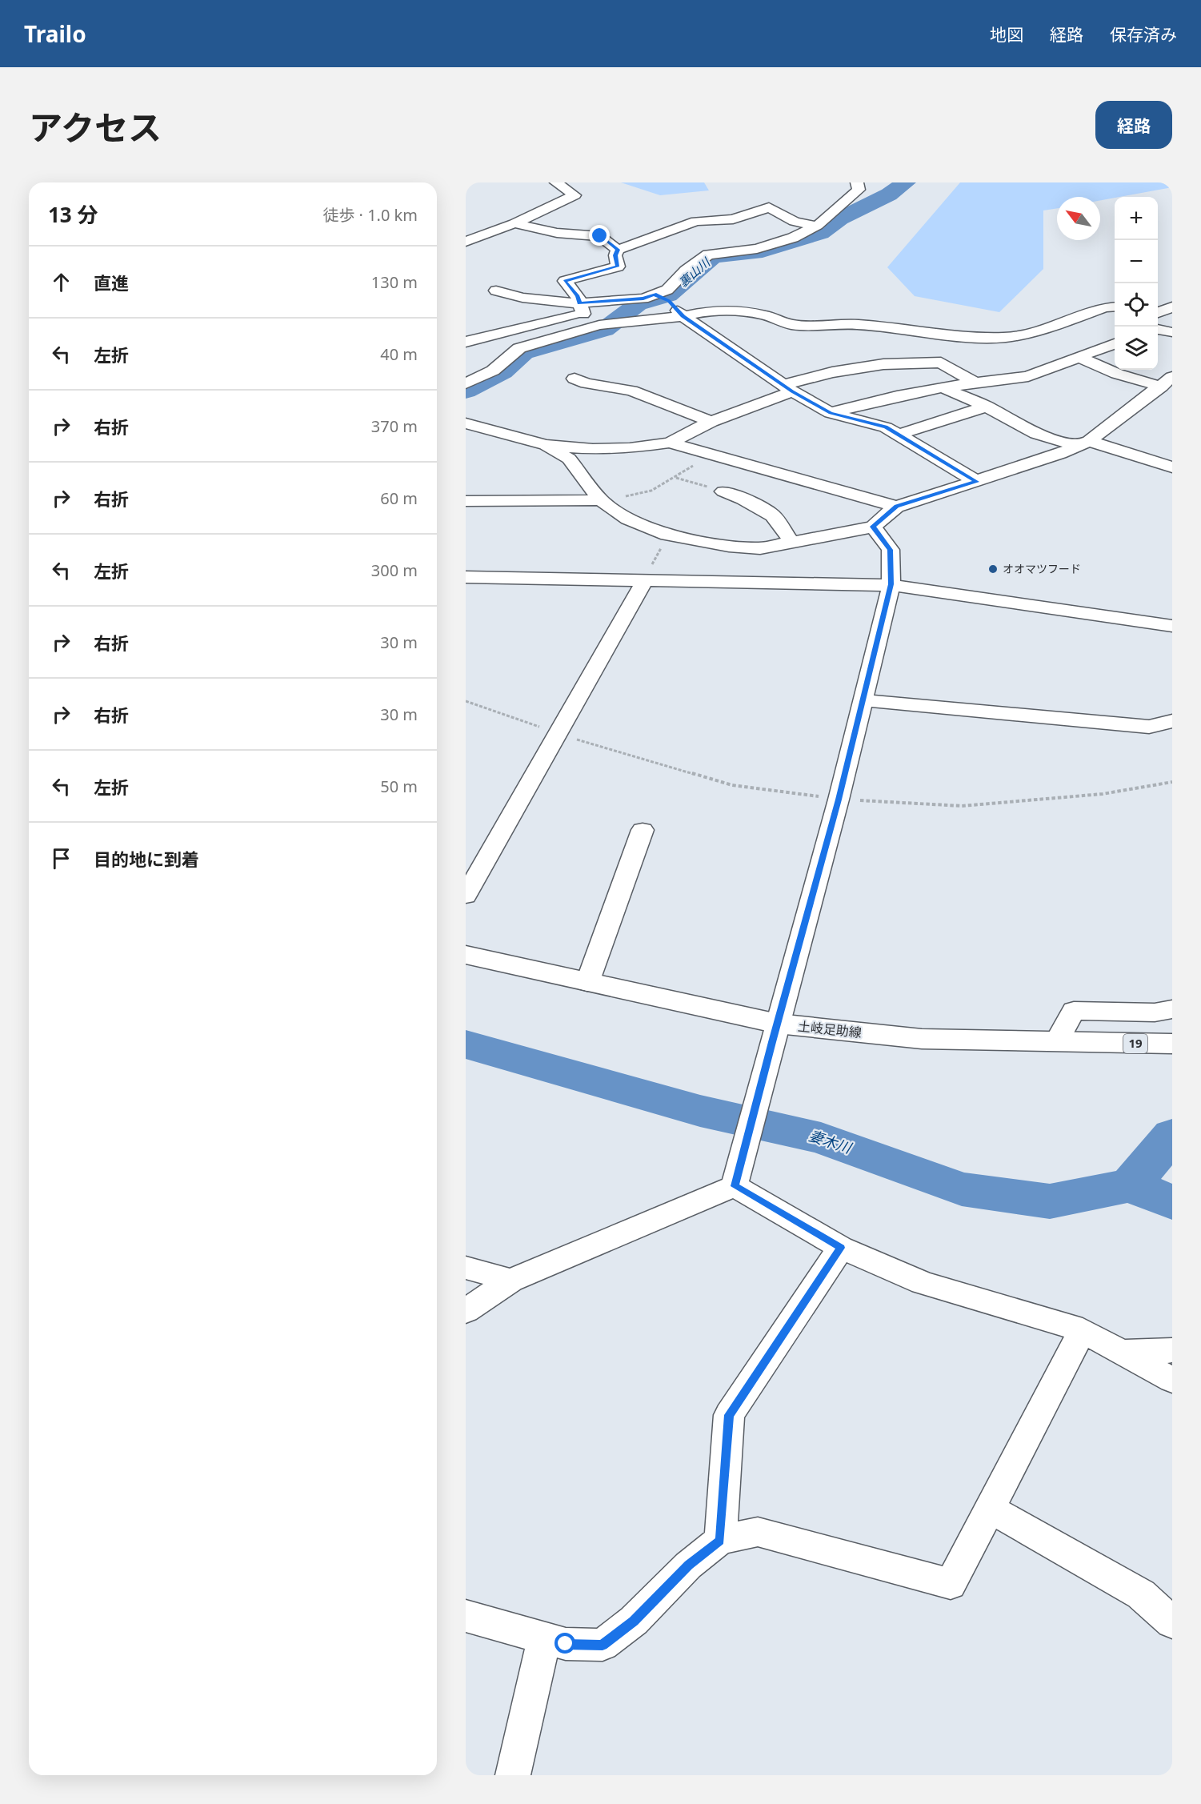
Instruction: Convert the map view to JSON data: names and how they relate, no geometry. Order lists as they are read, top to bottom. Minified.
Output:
{"streets":{"main road":["土岐足助線","19"]},"water":["裏山川","妻木川"],"places":["オオマツフード"],"north":"top left","page":{"header":"Trailo","nav":["地図","経路","保存済み"],"title":"アクセス","buttons":"経路","heading":["13 分","徒歩 · 1.0 km"],"map_buttons":["+","−"],"list":[["直進","130 m"],["左折","40 m"],["右折","370 m"],["右折","60 m"],["左折","300 m"],["右折","30 m"],["右折","30 m"],["左折","50 m"],"目的地に到着"]}}
